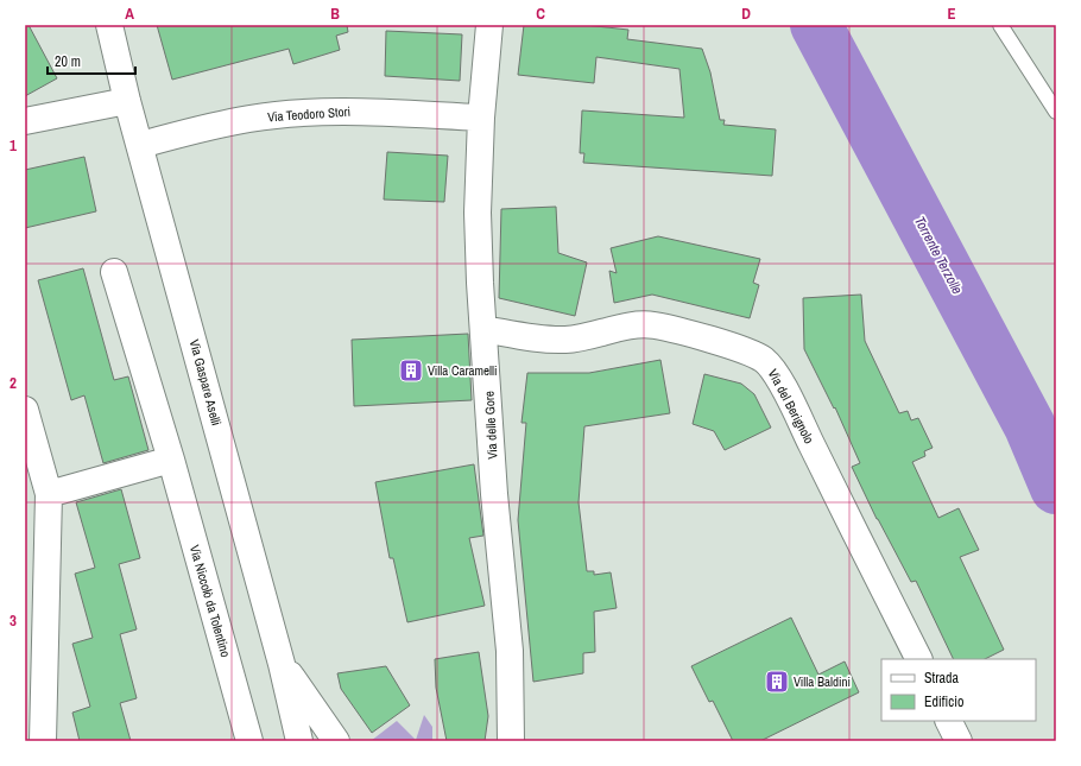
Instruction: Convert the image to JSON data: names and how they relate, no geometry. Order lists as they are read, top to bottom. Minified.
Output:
{"streets":{"street":["Via Teodoro Stori","Via Gaspare Aselli","Via del Berignolo","Via delle Gore","Via Niccolò da Tolentino"]},"crossings":[["Via Teodoro Stori","Via Gaspare Aselli"],["Via Teodoro Stori","Via delle Gore"],["Via del Berignolo","Via delle Gore"]],"water":["Torrente Terzolle"],"places":{"building":["Villa Caramelli","Villa Baldini"]},"legend":["Strada","Edificio"],"scale_bar":"20 m","grid":{"columns":["A","B","C","D","E"],"rows":["1","2","3"]}}
